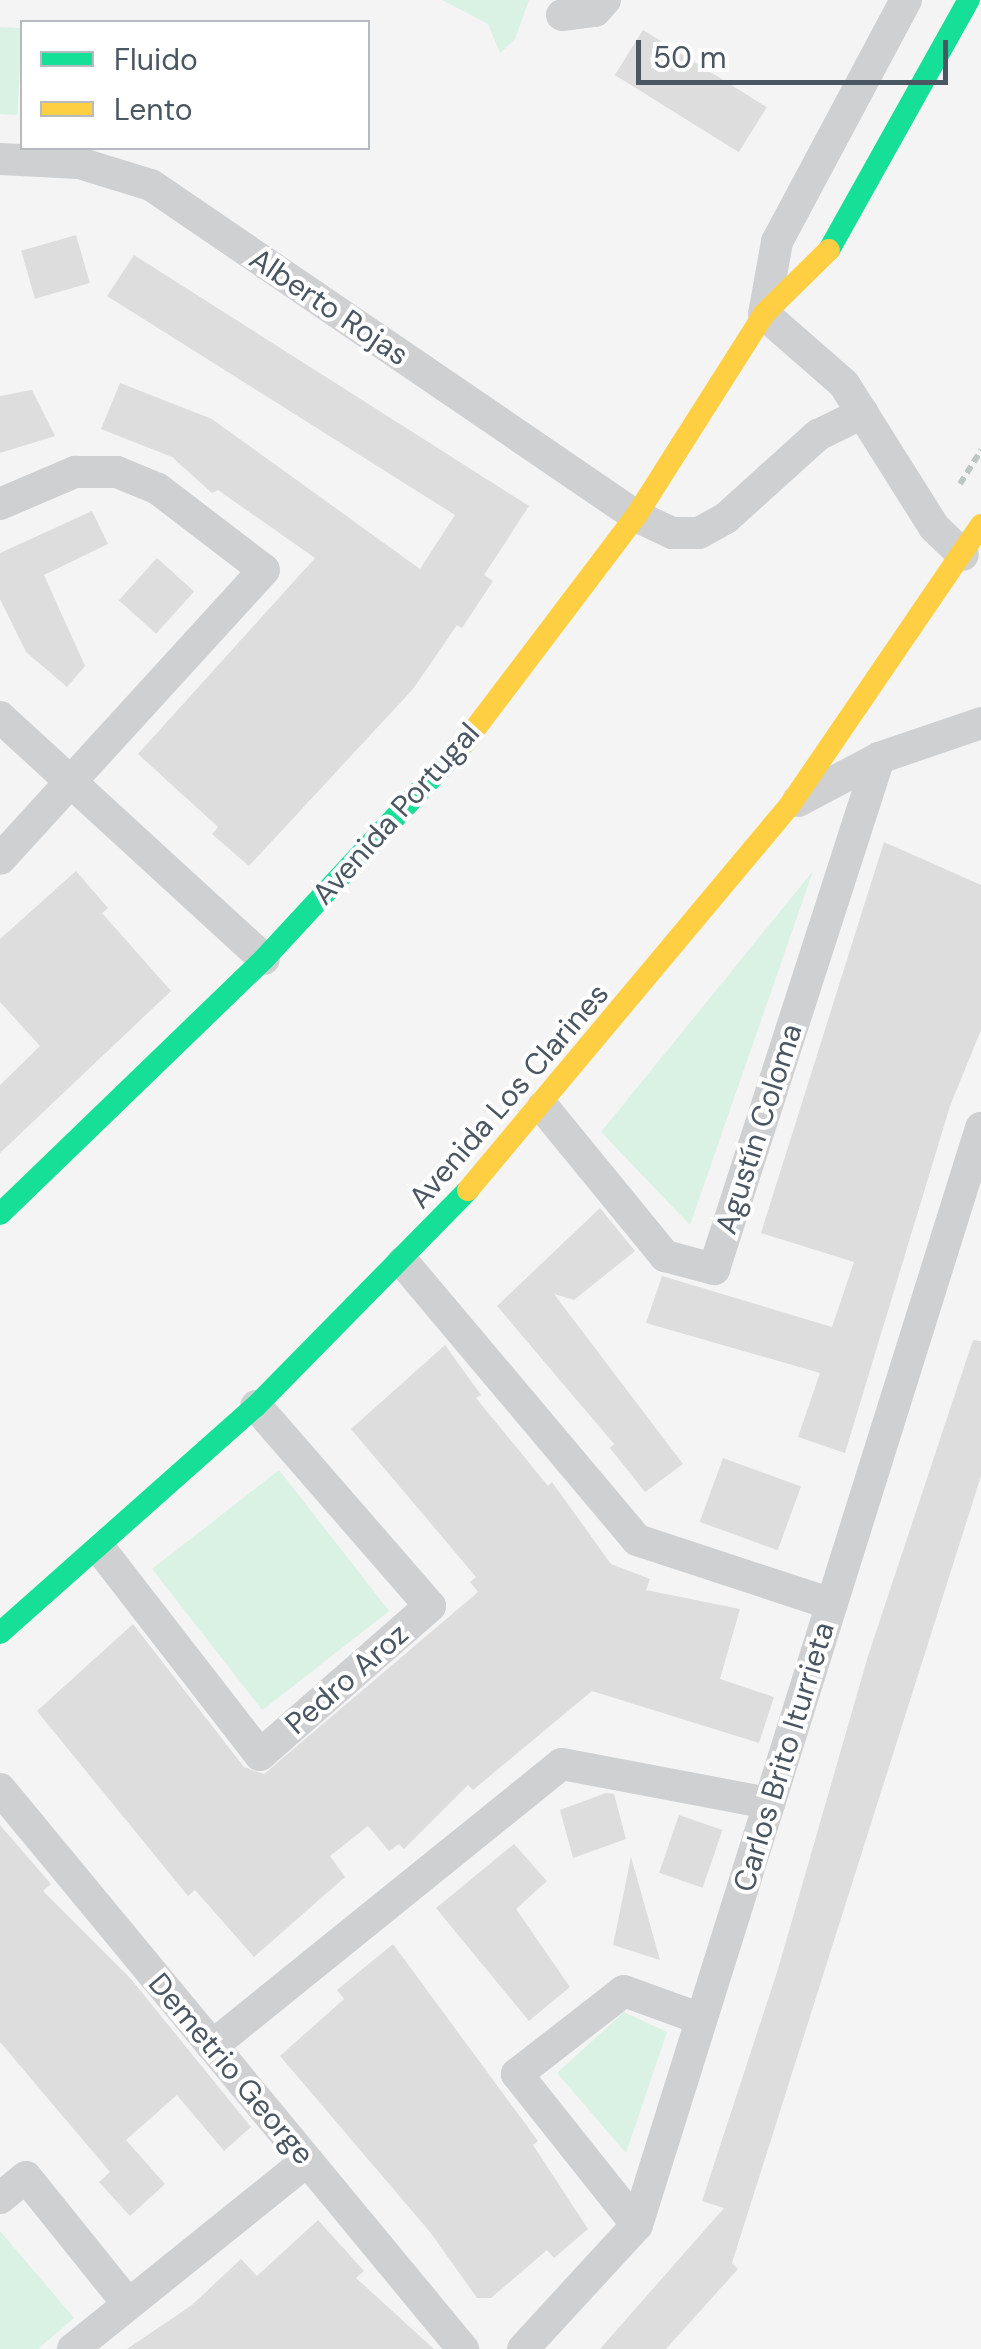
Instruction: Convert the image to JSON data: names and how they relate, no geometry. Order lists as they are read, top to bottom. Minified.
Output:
{"streets":{"street":["Alberto Rojas","Avenida Portugal","Avenida Los Clarines","Agustín Coloma","Pedro Aroz","Carlos Brito Iturrieta","Demetrio George"]},"crossings":[["Alberto Rojas","Avenida Portugal"],["Avenida Los Clarines","Agustín Coloma"],["Avenida Los Clarines","Pedro Aroz"]],"legend":["Fluido","Lento"],"scale_bar":"50 m"}
